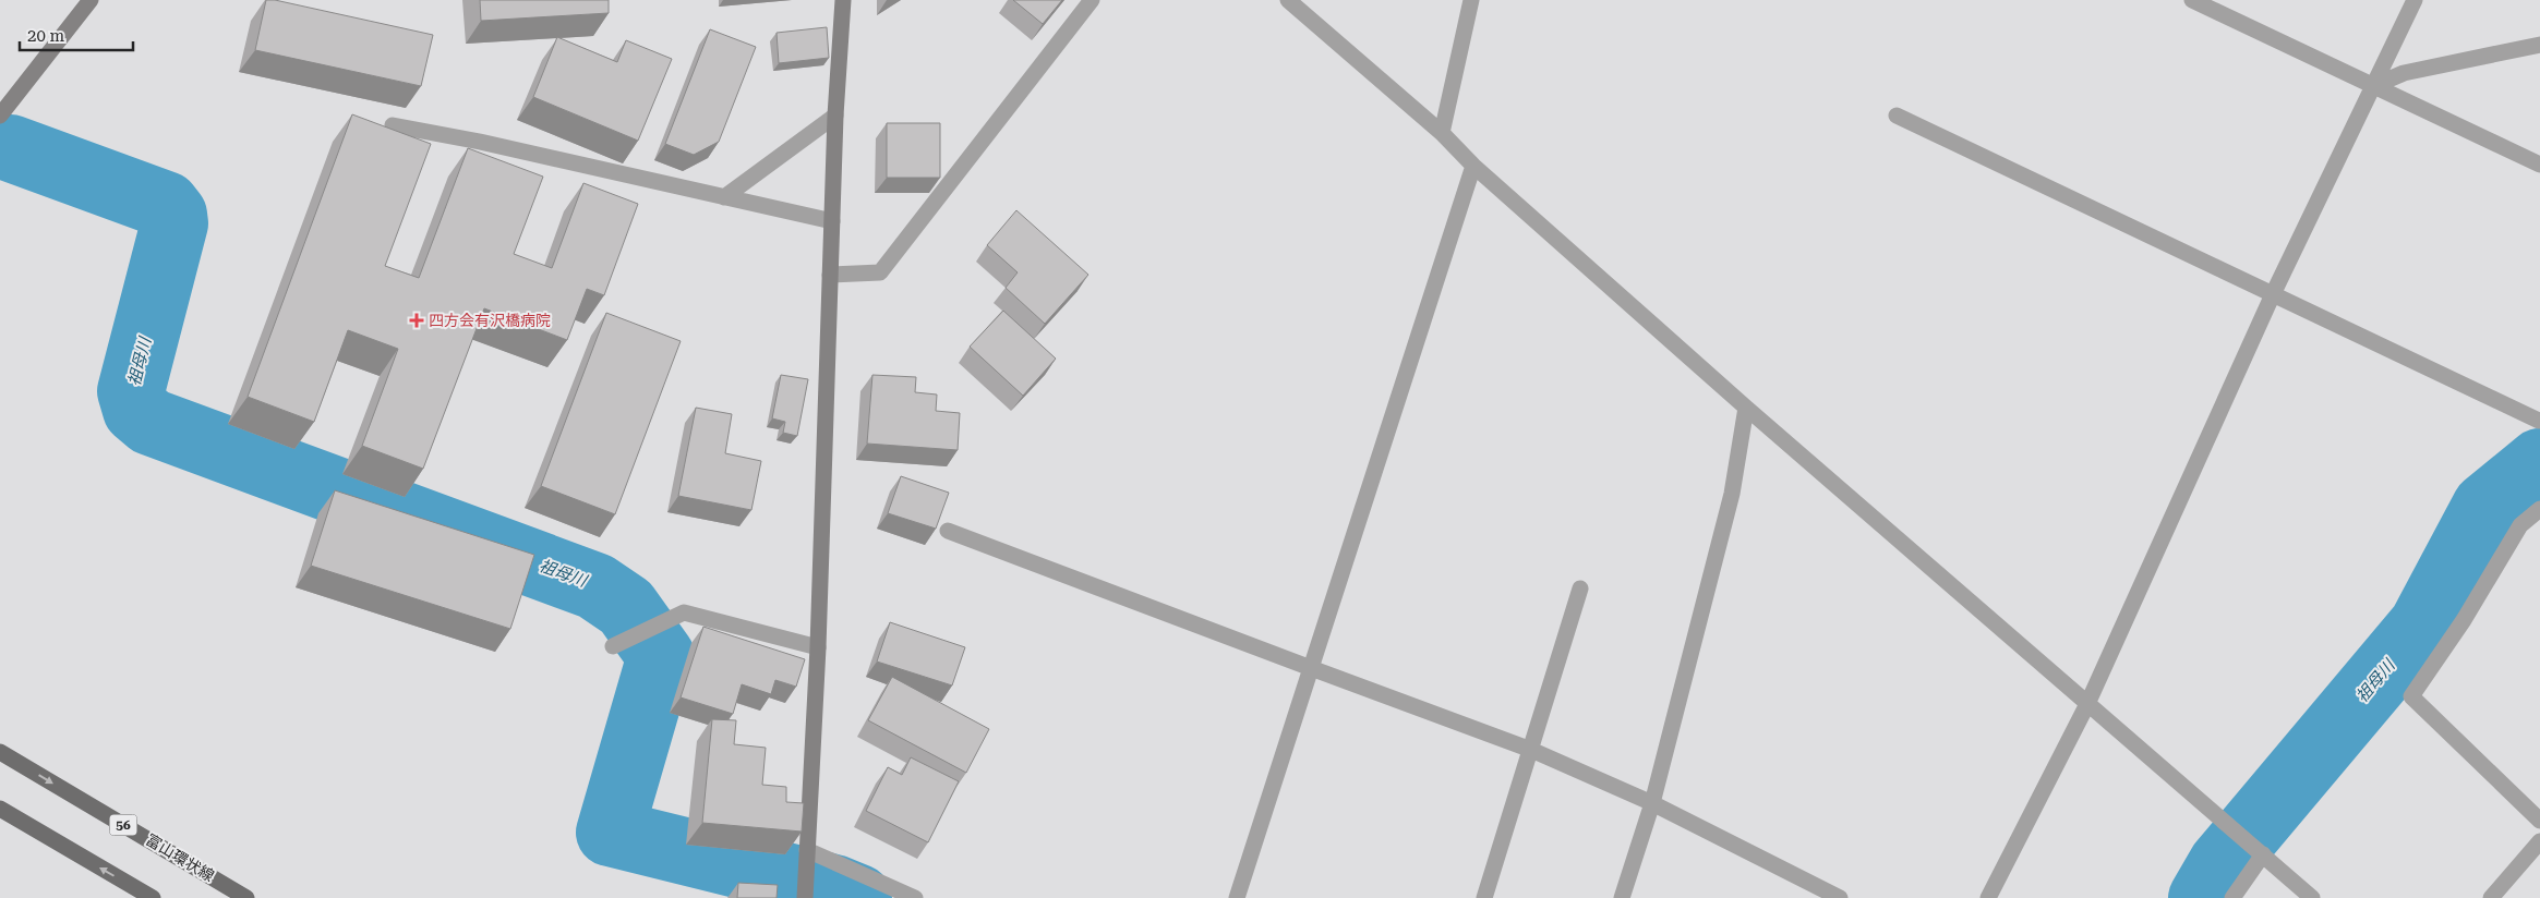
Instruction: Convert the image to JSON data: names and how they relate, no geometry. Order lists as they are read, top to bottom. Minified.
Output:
{"streets":{"main road":["56","富山環状線"]},"water":["祖母川"],"places":{"health":["四方会有沢橋病院"]},"scale_bar":"20 m"}
